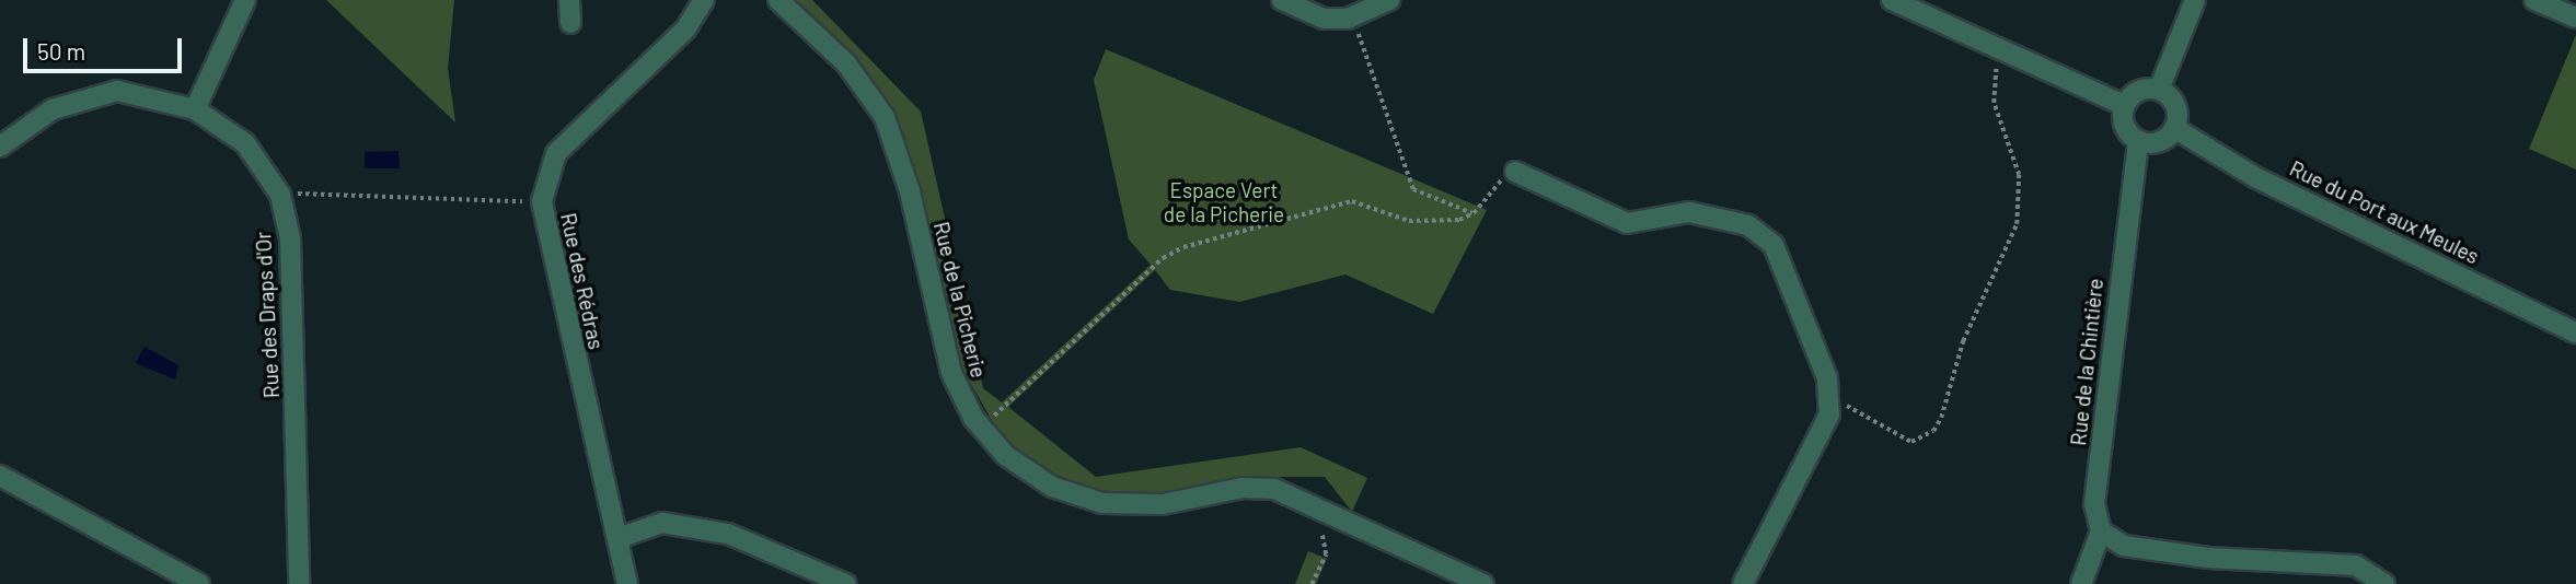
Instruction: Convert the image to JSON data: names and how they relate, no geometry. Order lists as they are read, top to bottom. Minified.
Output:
{"streets":{"street":["Rue du Port aux Meules","Rue des Rédras","Rue de la Picherie","Rue des Draps d'Or","Rue de la Chintière"]},"crossings":[["Rue du Port aux Meules","Rue de la Chintière"]],"parks":["Espace Vert de la Picherie"],"scale_bar":"50 m"}
